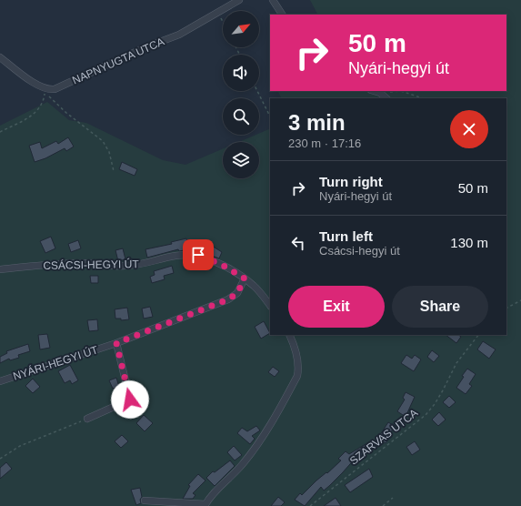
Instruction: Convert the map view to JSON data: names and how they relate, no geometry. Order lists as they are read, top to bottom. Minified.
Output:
{"streets":{"street":["NAPNYUGTA UTCA","CSÁCSI-HEGYI ÚT","NYÁRI-HEGYI ÚT"],"path":["SZARVAS UTCA"]},"crossings":[["CSÁCSI-HEGYI ÚT","NYÁRI-HEGYI ÚT"]],"north":"top right","page":{"turn":["50 m","Nyári-hegyi út"],"heading":["3 min","230 m · 17:16"],"list":[{"name":"Turn right","note":"Nyári-hegyi út","value":"50 m"},{"name":"Turn left","note":"Csácsi-hegyi út","value":"130 m"}],"buttons":["Exit","Share"]}}
